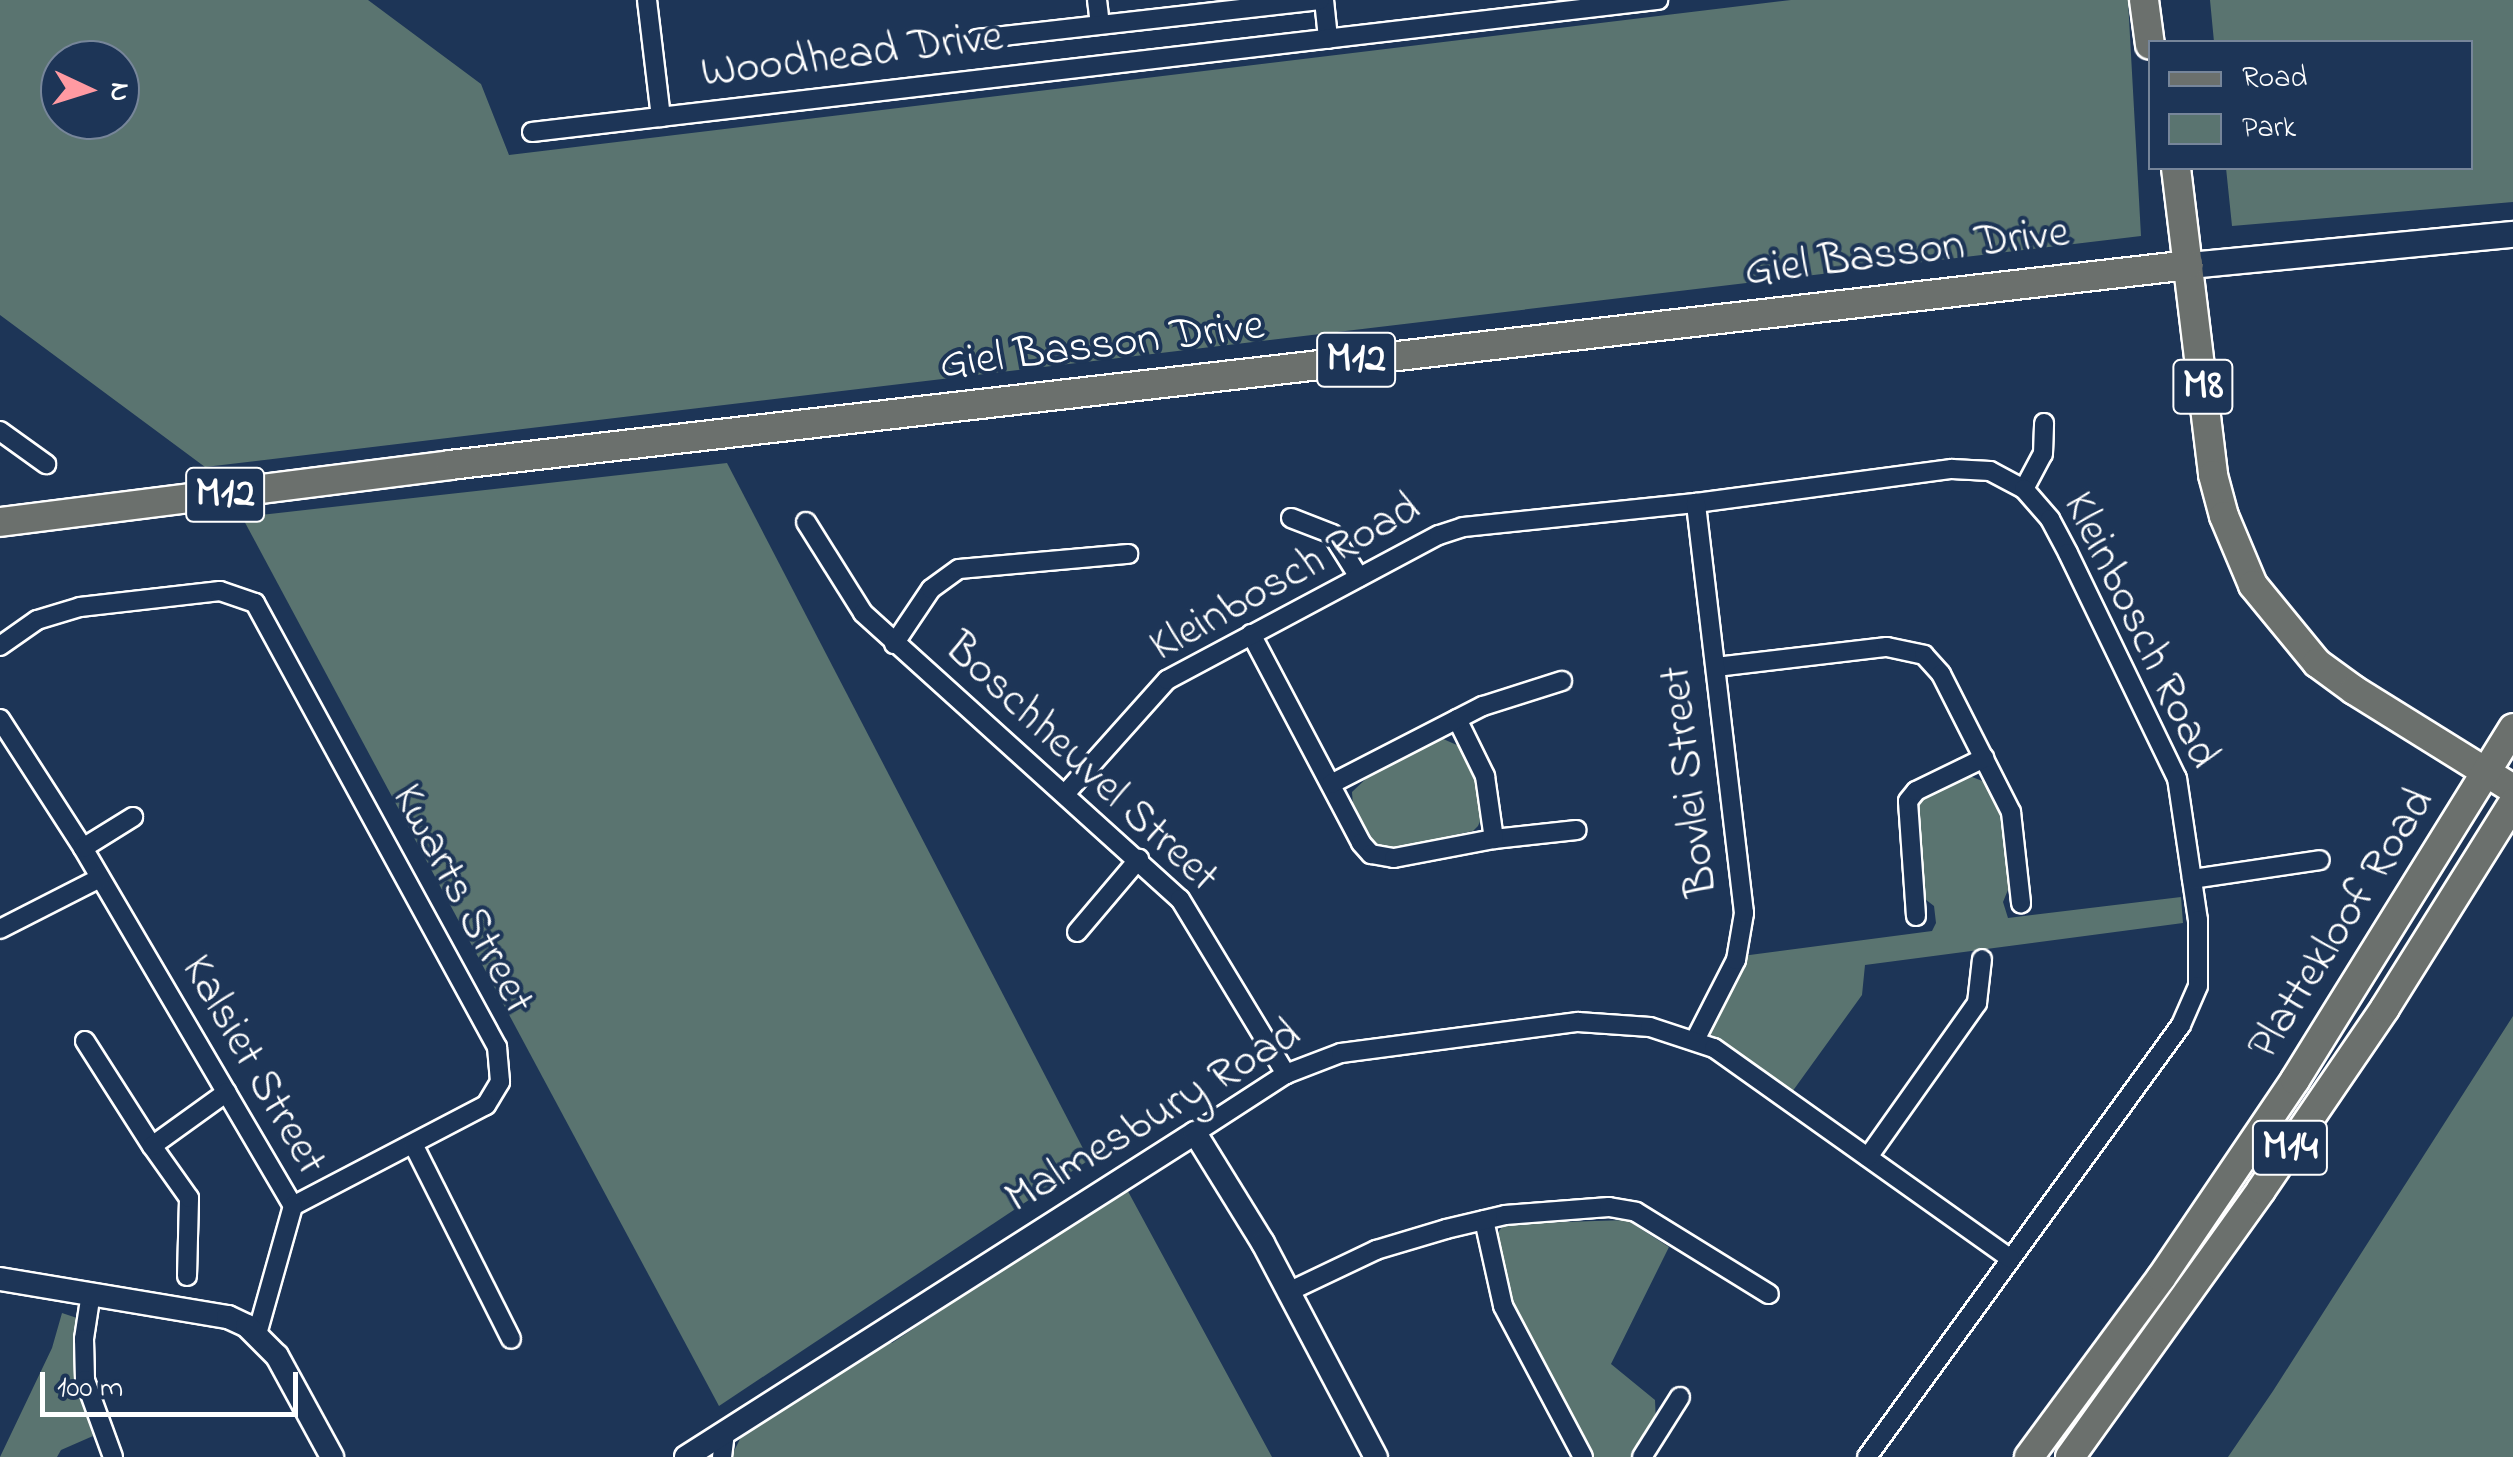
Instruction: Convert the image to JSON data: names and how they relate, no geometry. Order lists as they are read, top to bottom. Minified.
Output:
{"streets":{"main road":["Giel Basson Drive","M12","M8","Plattekloof Road","M14"],"street":["Woodhead Drive","Kleinbosch Road","Boschheuvel Street","Bovlei Street","Kwarts Street","Kalsiet Street","Malmesbury Road"]},"crossings":[["Giel Basson Drive","M8"],["M8","Plattekloof Road"],["Kleinbosch Road","Boschheuvel Street"],["Kleinbosch Road","Bovlei Street"],["Kleinbosch Road","Malmesbury Road"],["Boschheuvel Street","Malmesbury Road"],["Bovlei Street","Malmesbury Road"],["Kwarts Street","Kalsiet Street"]],"legend":["Road","Park"],"scale_bar":"100 m","north":"right"}
